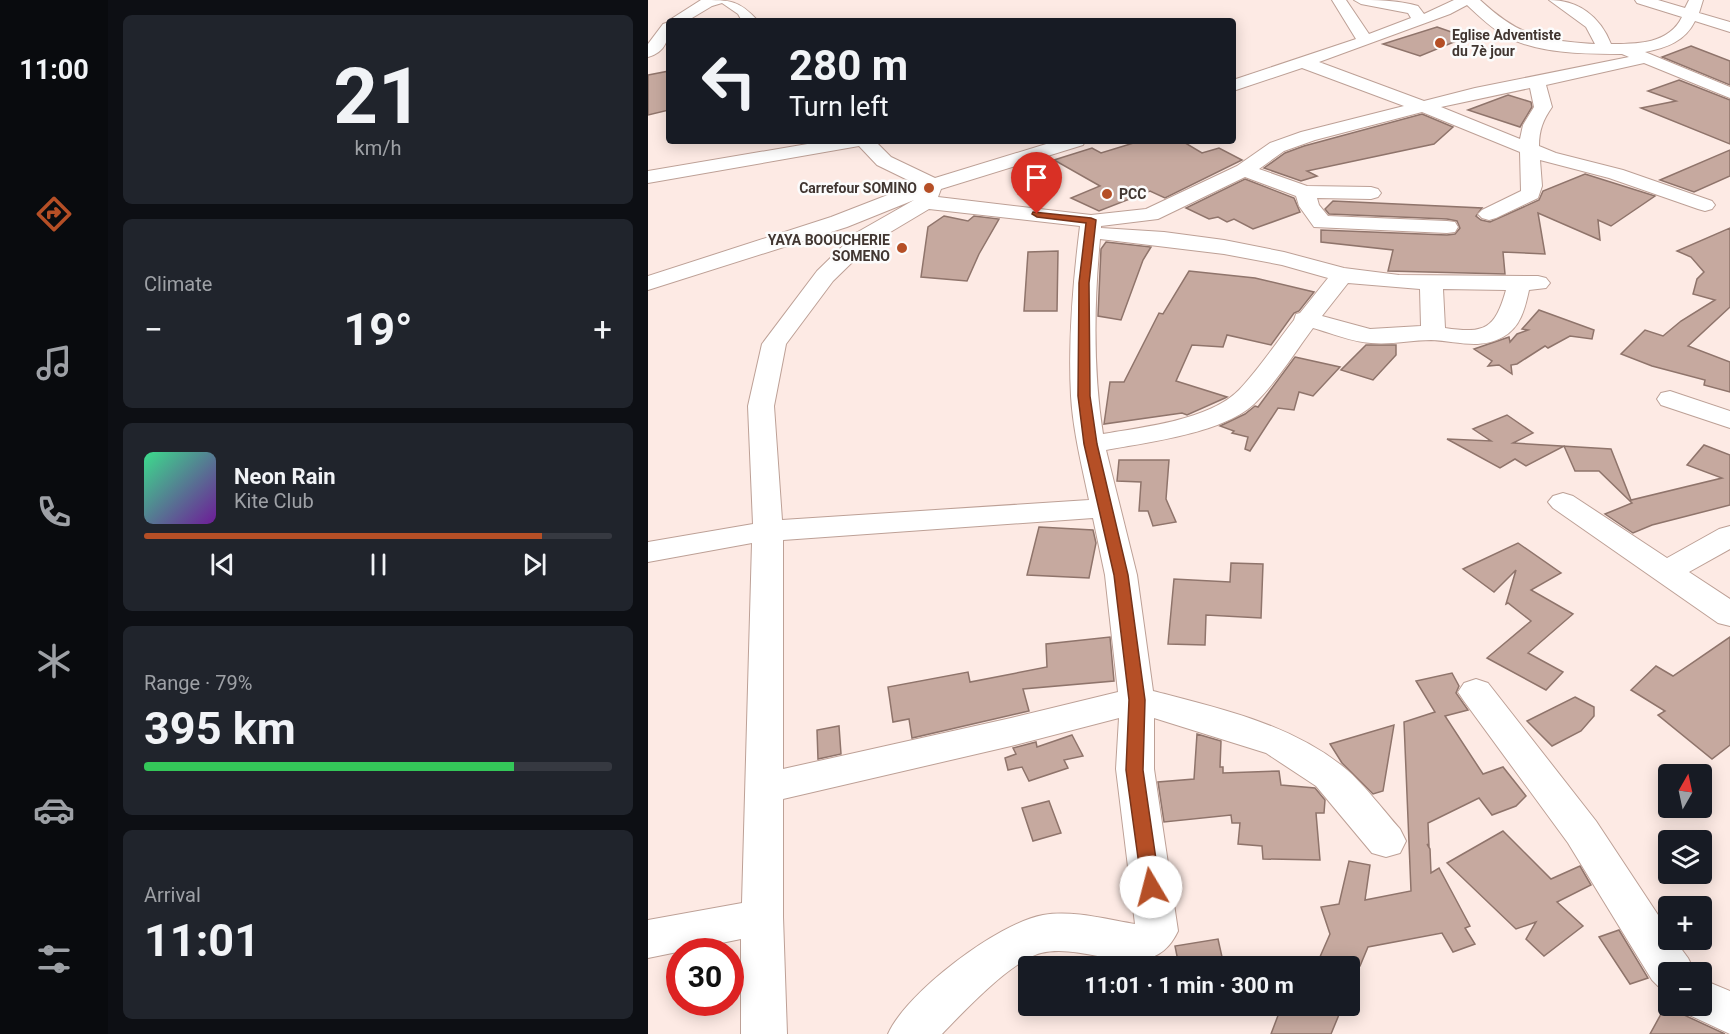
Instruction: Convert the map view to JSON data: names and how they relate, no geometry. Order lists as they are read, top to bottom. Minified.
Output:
{"places":["Eglise Adventiste du 7è jour","Carrefour SOMINO","PCC","YAYA BOOUCHERIE SOMENO"],"north":"top","page":{"tabs":"11:00","tile":[["21","km/h"],"Climate",["Range · 79%","395 km"],["Arrival","11:01"]],"turn":["280 m","Turn left"],"heat":["−","19°","+"],"song":["Neon Rain","Kite Club"],"map_buttons":["+","−"],"limit":"30","trip":"11:01 · 1 min · 300 m"}}
